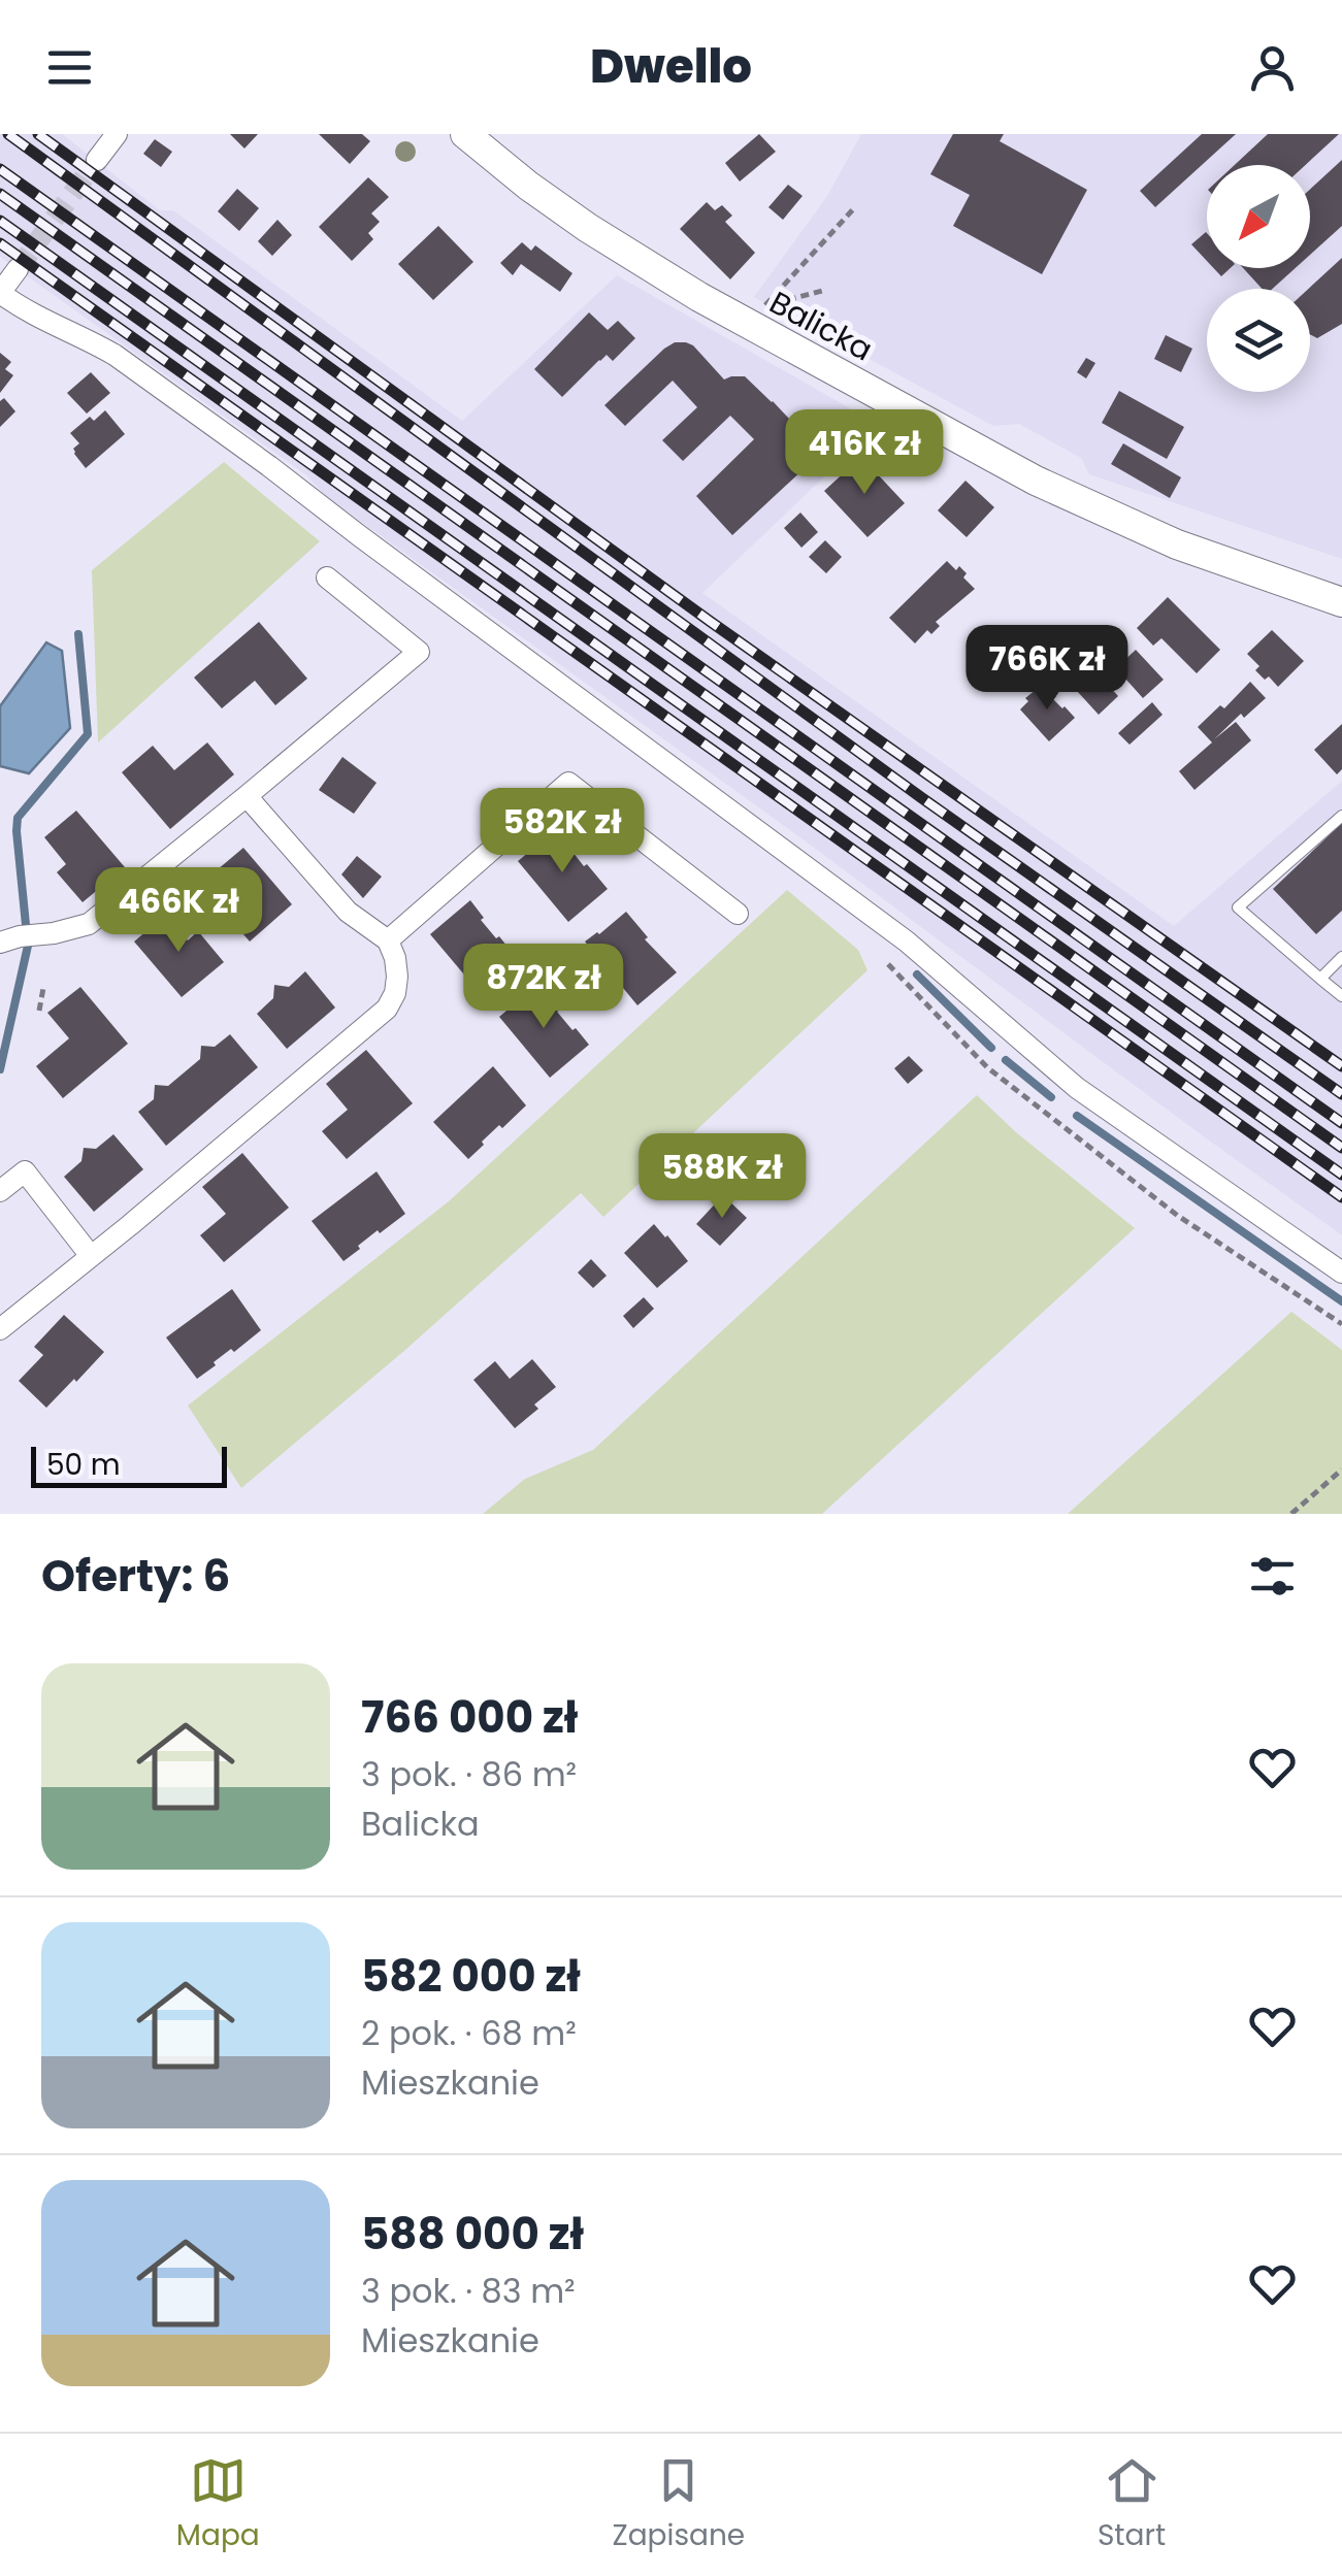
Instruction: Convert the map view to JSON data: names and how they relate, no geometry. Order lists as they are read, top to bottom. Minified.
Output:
{"streets":{"street":["Balicka"]},"scale_bar":"50 m","north":"bottom left","page":{"header":"Dwello","price":["416K zł","766K zł","582K zł","466K zł","872K zł","588K zł"],"scale":"50 m","heading":"Oferty: 6","list":[{"name":"766 000 zł","note":"3 pok. · 86 m² · Balicka"},{"name":"582 000 zł","note":"2 pok. · 68 m² · Mieszkanie"},{"name":"588 000 zł","note":"3 pok. · 83 m² · Mieszkanie"}],"tabs":["Mapa","Zapisane","Start"]}}
